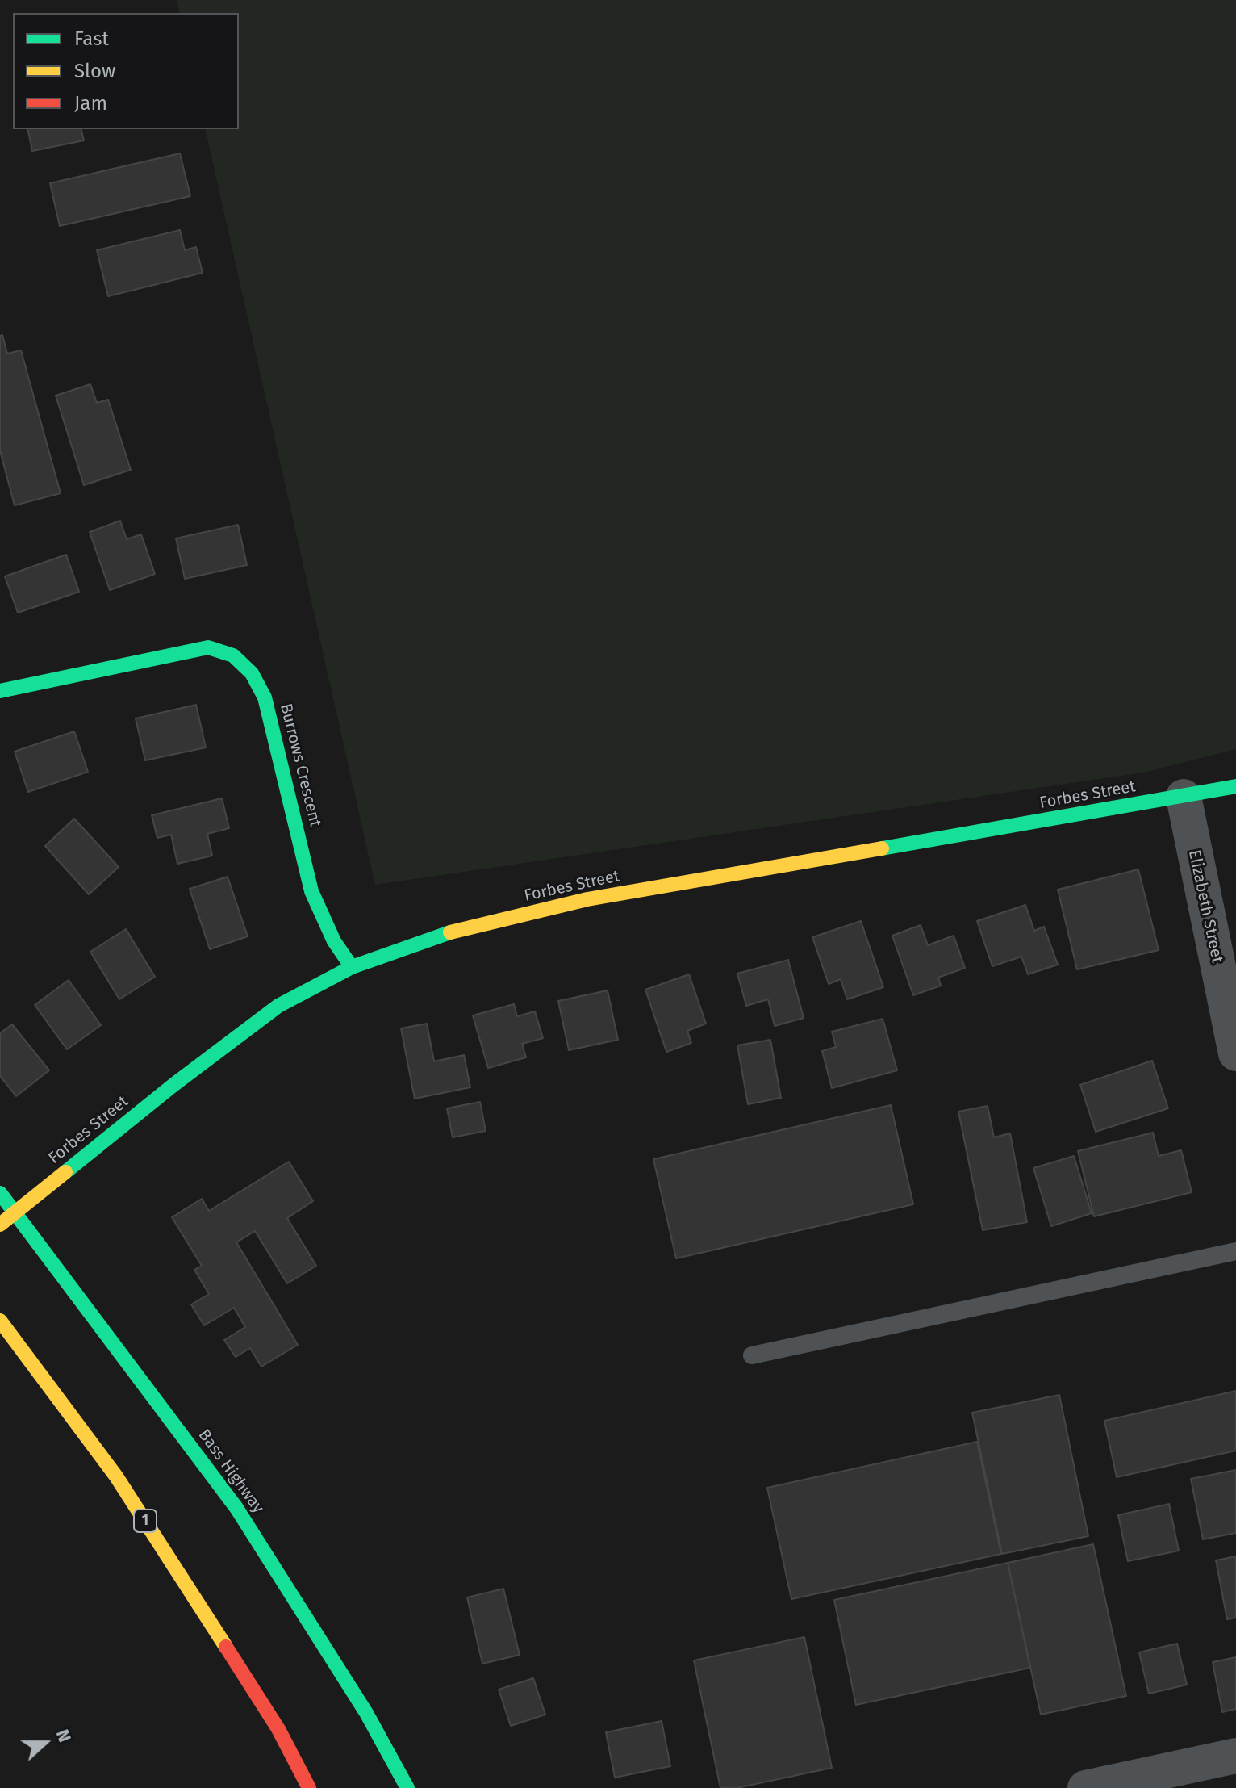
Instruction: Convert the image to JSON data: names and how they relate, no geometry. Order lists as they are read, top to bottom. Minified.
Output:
{"streets":{"main road":["Burrows Crescent","Forbes Street","Bass Highway","1"],"street":["Elizabeth Street"]},"crossings":[["Burrows Crescent","Forbes Street"],["Forbes Street","Elizabeth Street"]],"legend":["Fast","Slow","Jam"],"north":"right"}
